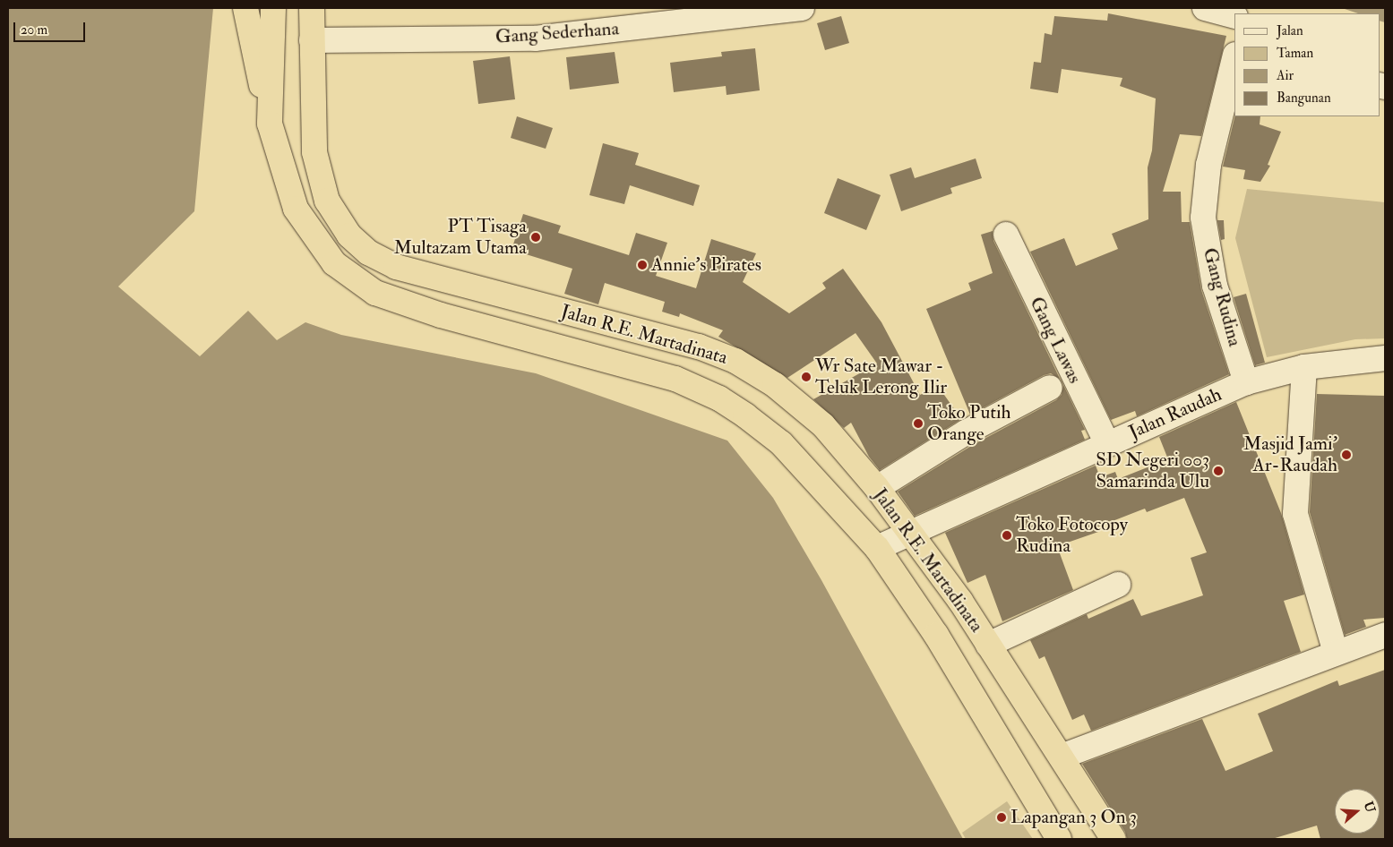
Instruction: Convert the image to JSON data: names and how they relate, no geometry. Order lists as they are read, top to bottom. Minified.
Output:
{"streets":{"highway":["Jalan R.E. Martadinata"],"street":["Gang Sederhana","Gang Rudina","Gang Lawas","Jalan Raudah"]},"crossings":[["Gang Sederhana","Jalan R.E. Martadinata"],["Gang Rudina","Jalan Raudah"],["Jalan R.E. Martadinata","Jalan Raudah"],["Gang Lawas","Jalan Raudah"]],"places":["PT Tisaga Multazam Utama","Annie's Pirates","Wr Sate Mawar - Teluk Lerong Ilir","Toko Putih Orange","Masjid Jami' Ar-Raudah","SD Negeri 003 Samarinda Ulu","Toko Fotocopy Rudina","Lapangan 3 On 3"],"legend":["Jalan","Taman","Air","Bangunan"],"scale_bar":"20 m","north":"right"}
